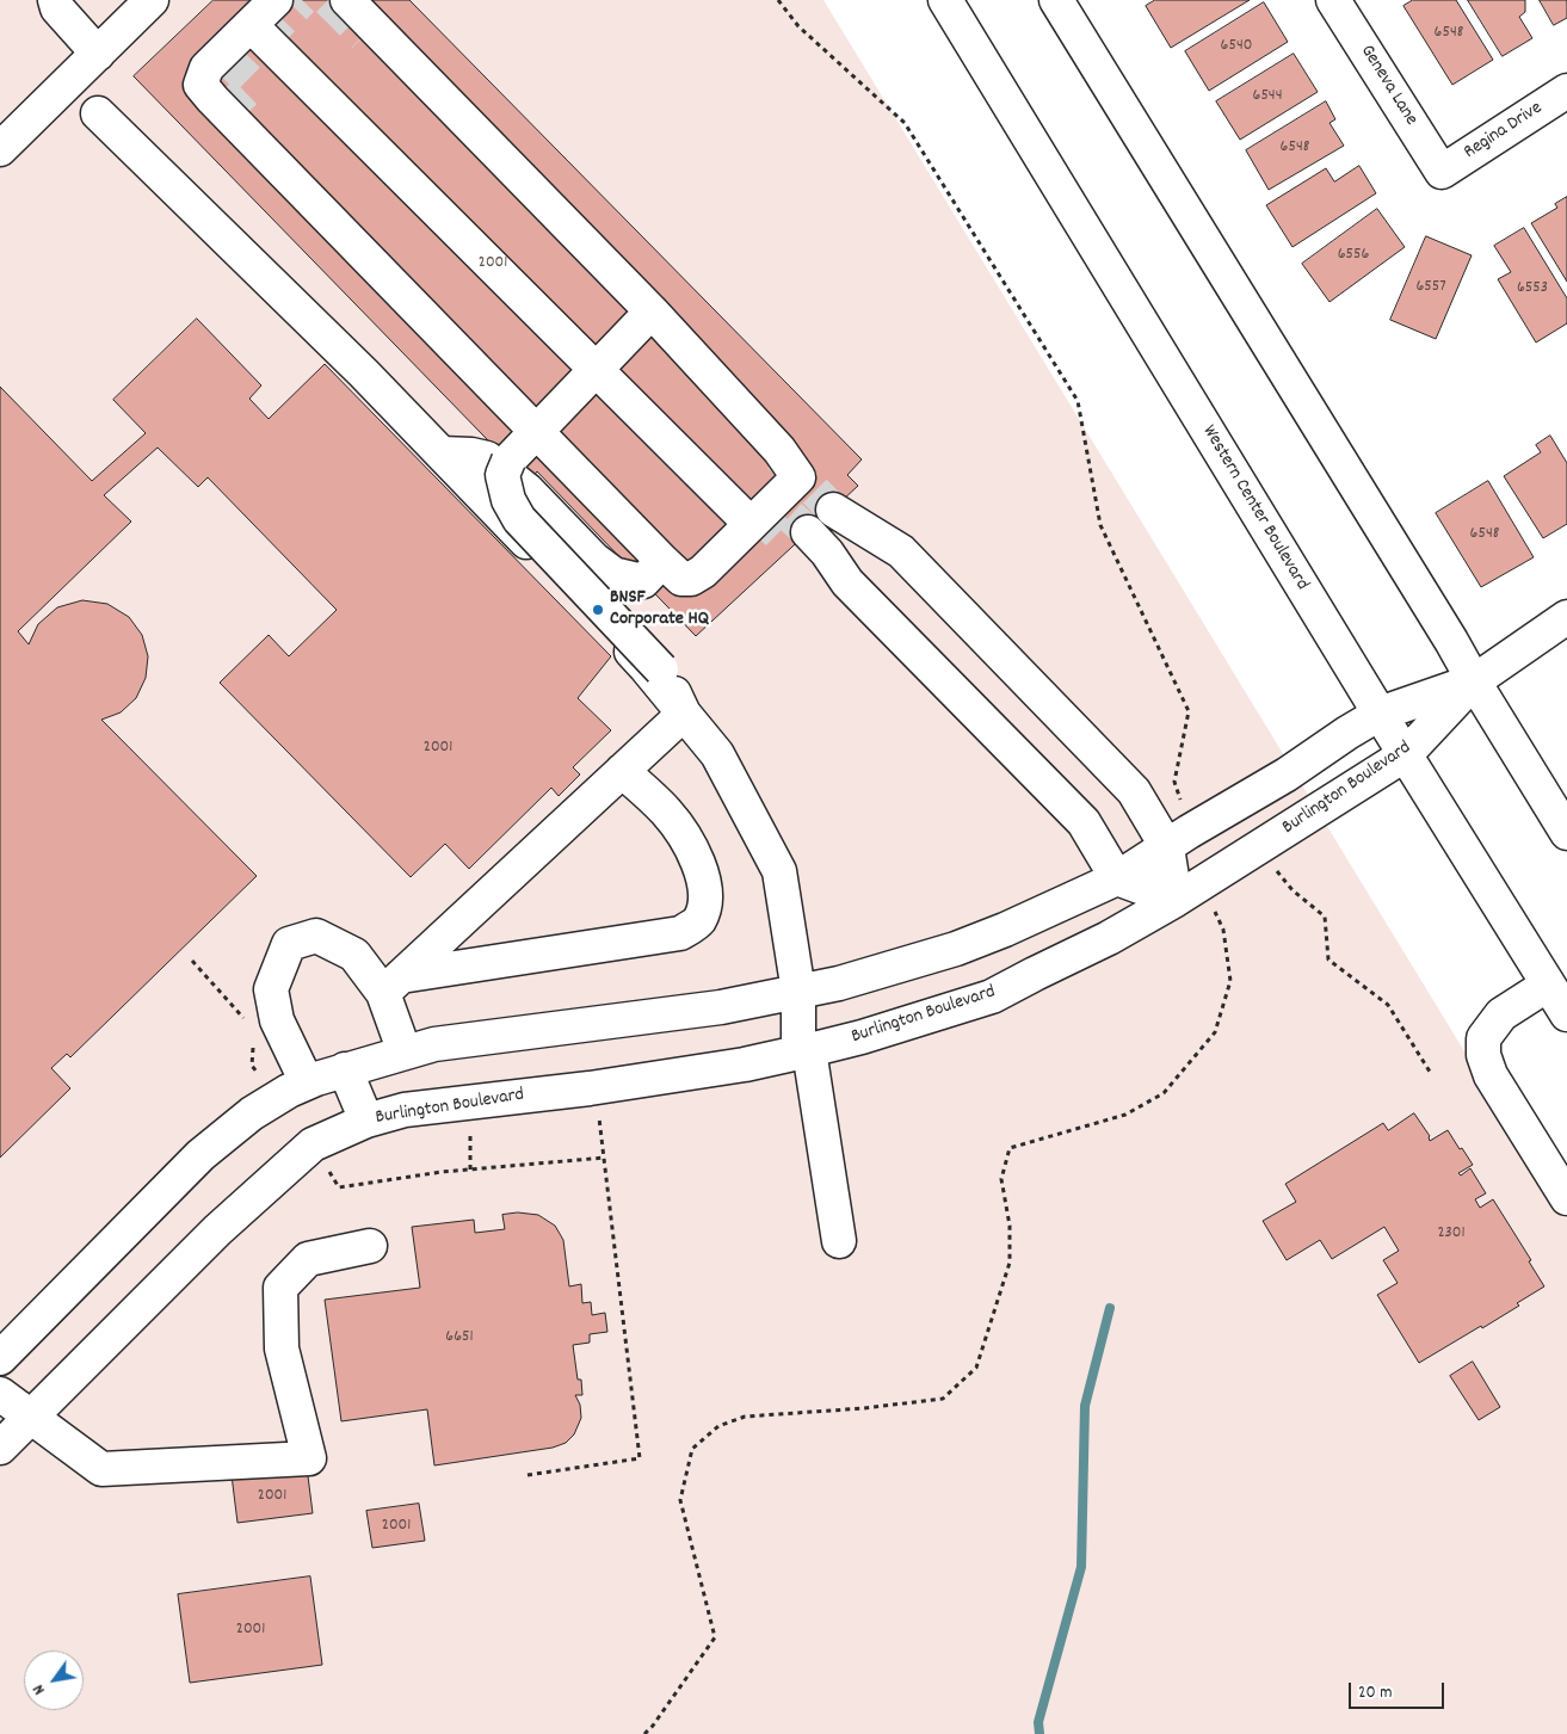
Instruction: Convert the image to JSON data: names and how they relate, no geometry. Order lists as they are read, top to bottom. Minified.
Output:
{"streets":{"street":["Geneva Lane","Regina Drive","Western Center Boulevard","Burlington Boulevard"]},"crossings":[["Geneva Lane","Regina Drive"],["Western Center Boulevard","Burlington Boulevard"]],"places":["BNSF Corporate HQ"],"house_numbers":["6548","6540","6544","6548","6556","2001","6557","6553","6548","2001","2301","6651","2001","2001","2001"],"scale_bar":"20 m","north":"bottom left"}
